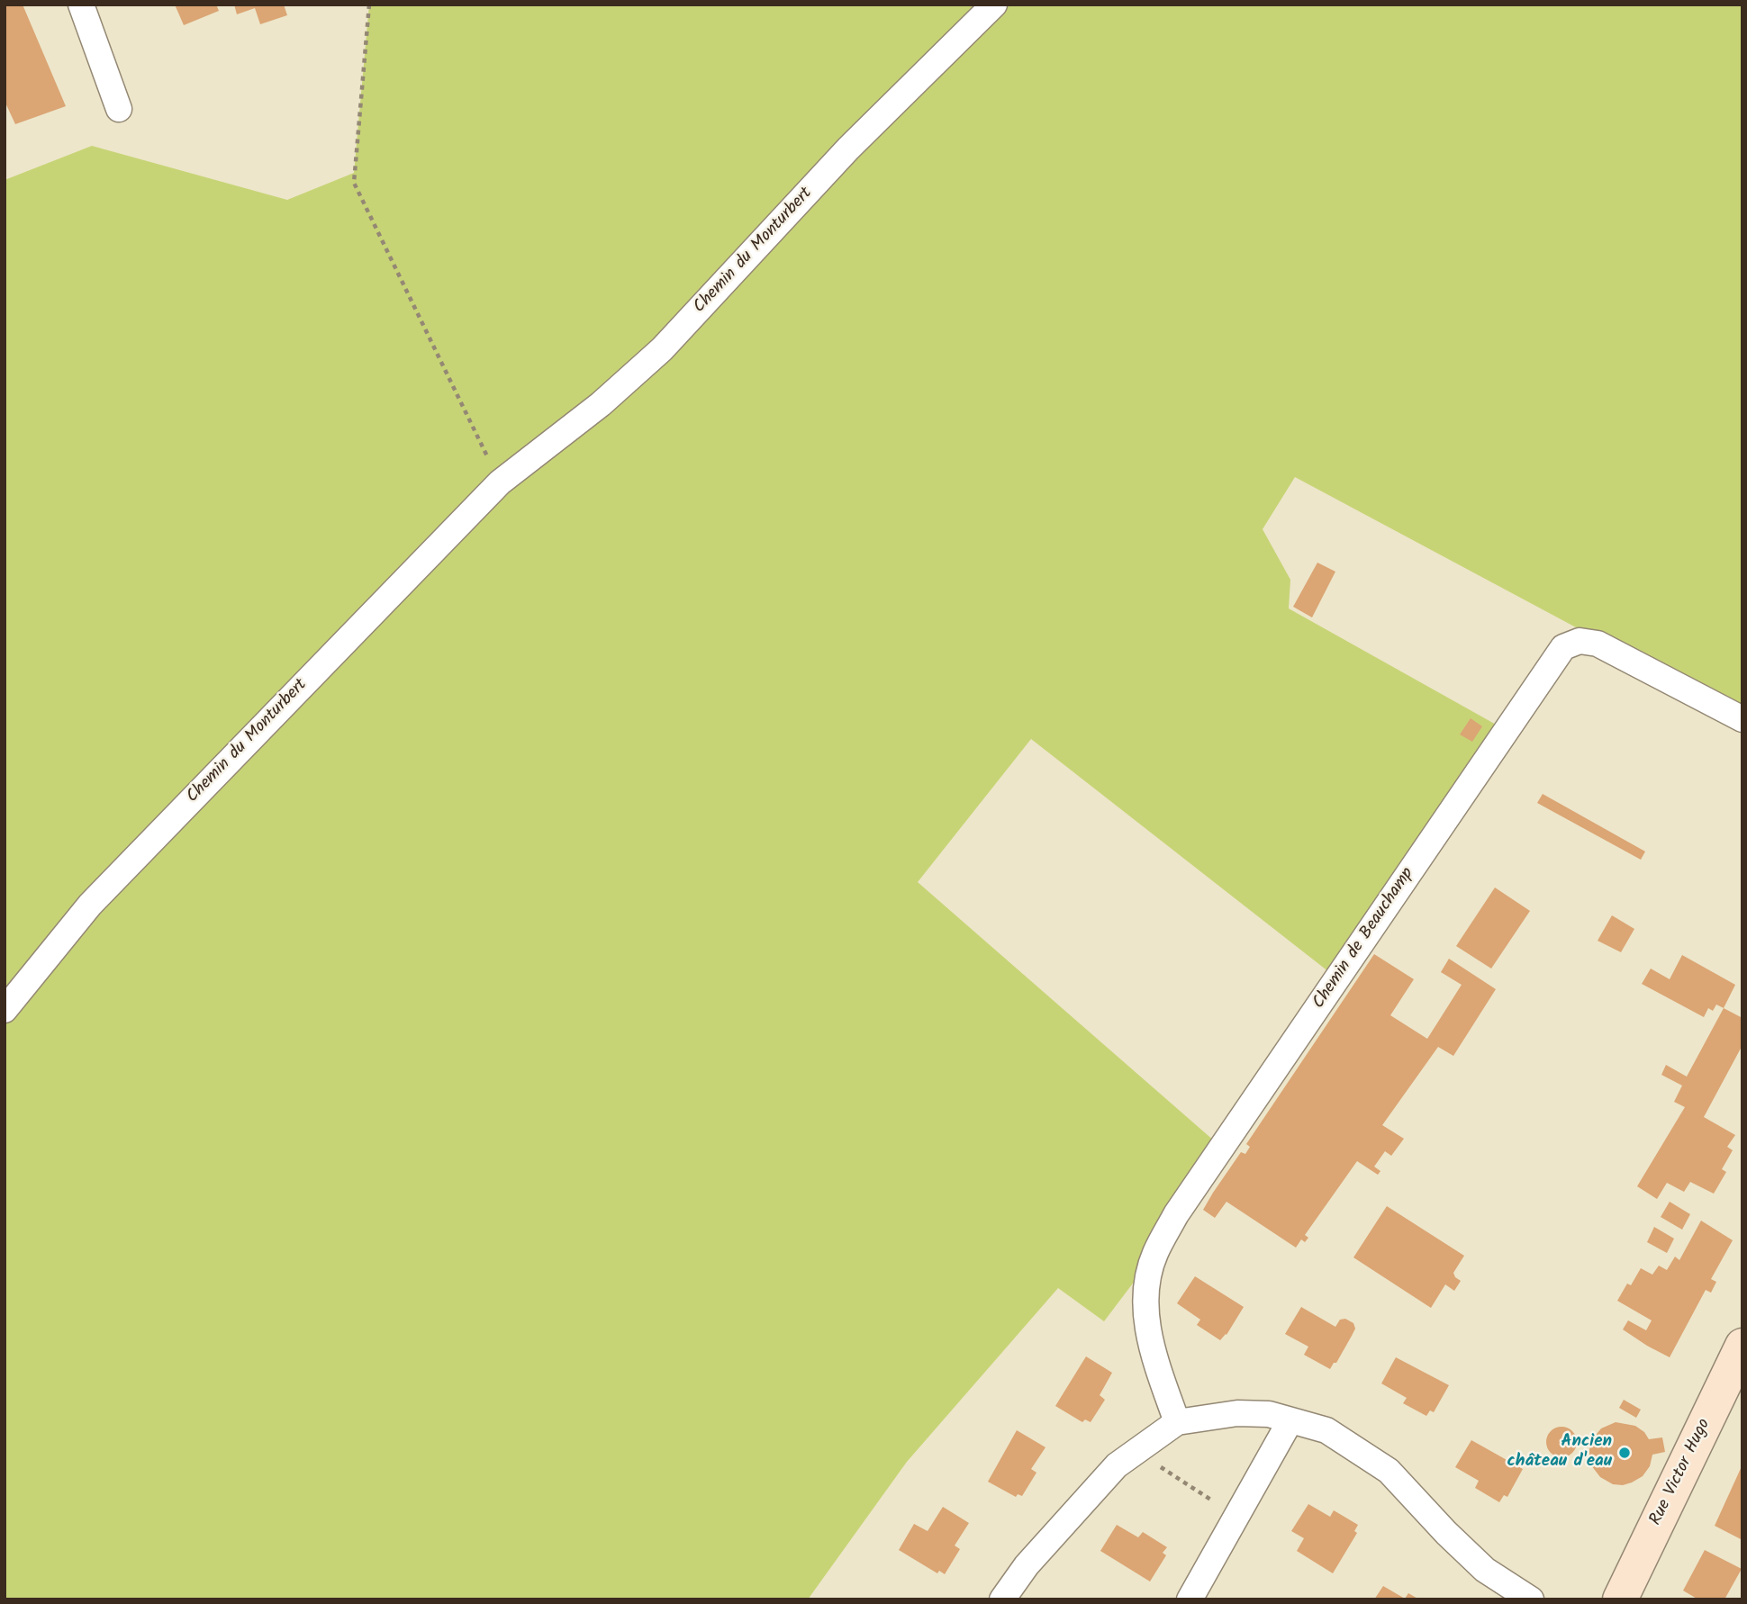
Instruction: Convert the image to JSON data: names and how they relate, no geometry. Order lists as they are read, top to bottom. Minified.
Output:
{"streets":{"main road":["Rue Victor Hugo"],"street":["Chemin du Monturbert","Chemin de Beauchamp"]},"places":["Ancien château d'eau"]}
